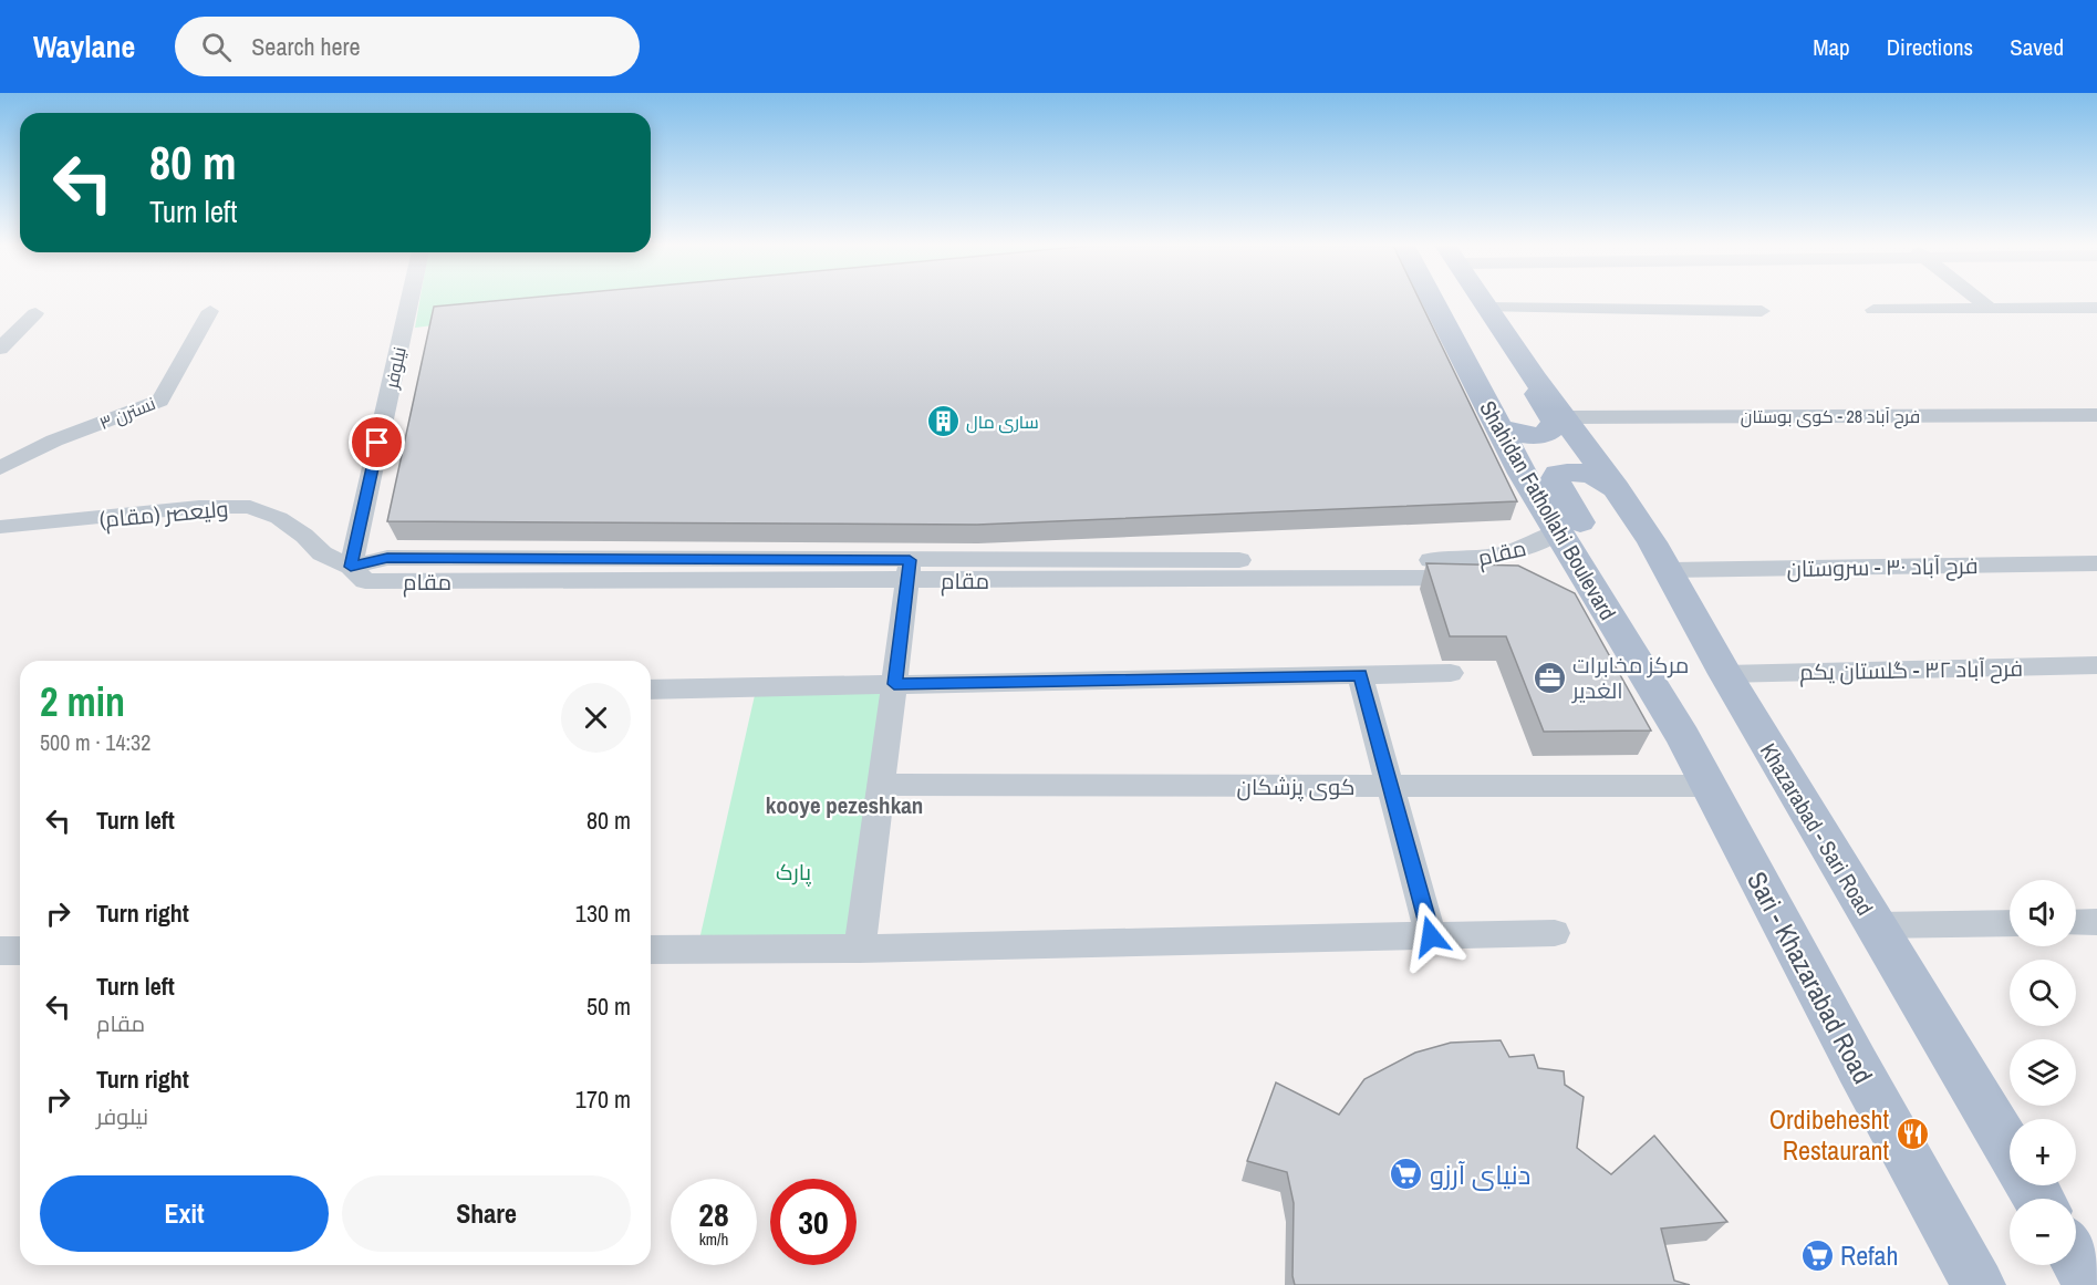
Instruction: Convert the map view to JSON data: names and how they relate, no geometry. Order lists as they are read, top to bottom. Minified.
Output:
{"streets":{"main road":["Shahidan Fathollahi Boulevard","Khazarabad - Sari Road","Sari - Khazarabad Road"],"street":["نیلوفر","نسترن ۳","فرح آباد 28 - کوی بوستان","ولیعصر (مقام)","مقام","فرح آباد ۳۰ - سروستان","فرح آباد ۳۲ - گلستان یکم","کوی پزشکان"]},"crossings":[["نیلوفر","ولیعصر (مقام)"],["نیلوفر","مقام"],["Shahidan Fathollahi Boulevard","مقام"],["Shahidan Fathollahi Boulevard","Sari - Khazarabad Road"],["ولیعصر (مقام)","مقام"],["فرح آباد ۳۰ - سروستان","Khazarabad - Sari Road"],["فرح آباد ۳۲ - گلستان یکم","Khazarabad - Sari Road"],["کوی پزشکان","Sari - Khazarabad Road"]],"districts":["kooye pezeshkan"],"parks":["پارک"],"places":{"building":["ساری مال"],"office":["مرکز مخابرات الغدیر"],"restaurant":["Ordibehesht Restaurant"],"supermarket":["دنیای آرزو","Refah"]},"page":{"header":"Waylane","search":"Search here","nav":["Map","Directions","Saved"],"turn":["80 m","Turn left"],"heading":["2 min","500 m · 14:32"],"list":[{"name":"Turn left","value":"80 m"},{"name":"Turn right","value":"130 m"},{"name":"Turn left","note":"مقام","value":"50 m"},{"name":"Turn right","note":"نیلوفر","value":"170 m"}],"map_buttons":["+","−"],"buttons":["Exit","Share"],"speed":"28 km/h","limit":"30"}}
